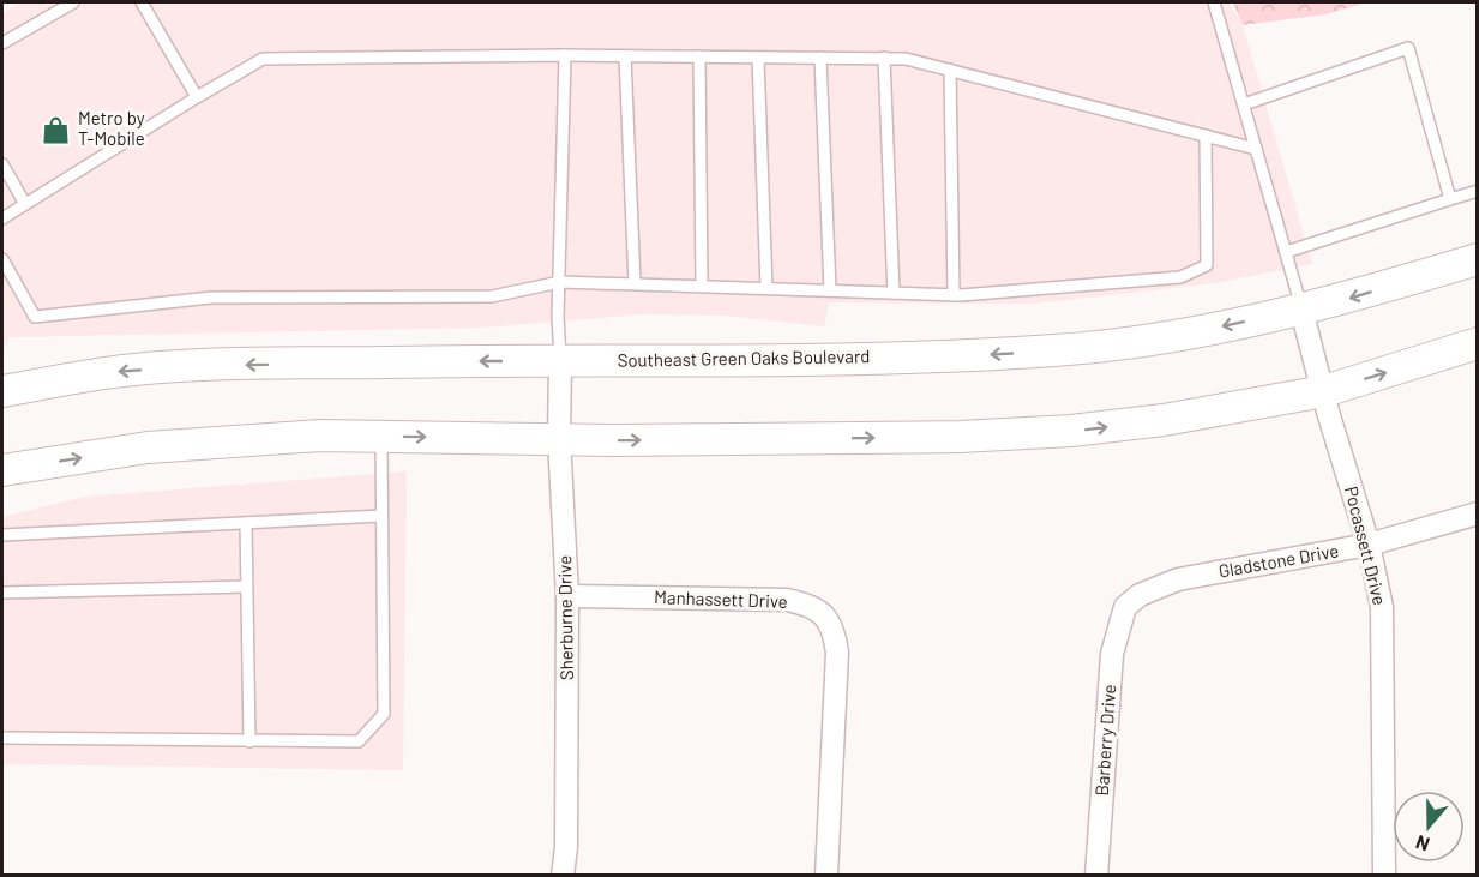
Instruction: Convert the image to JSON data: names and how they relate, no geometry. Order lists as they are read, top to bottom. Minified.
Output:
{"streets":{"main road":["Southeast Green Oaks Boulevard"],"street":["Pocassett Drive","Gladstone Drive","Manhassett Drive","Sherburne Drive","Barberry Drive"]},"crossings":[["Southeast Green Oaks Boulevard","Pocassett Drive"],["Southeast Green Oaks Boulevard","Sherburne Drive"],["Pocassett Drive","Gladstone Drive"],["Gladstone Drive","Barberry Drive"],["Manhassett Drive","Sherburne Drive"]],"places":{"shop":["Metro by T-Mobile"]},"north":"bottom"}
